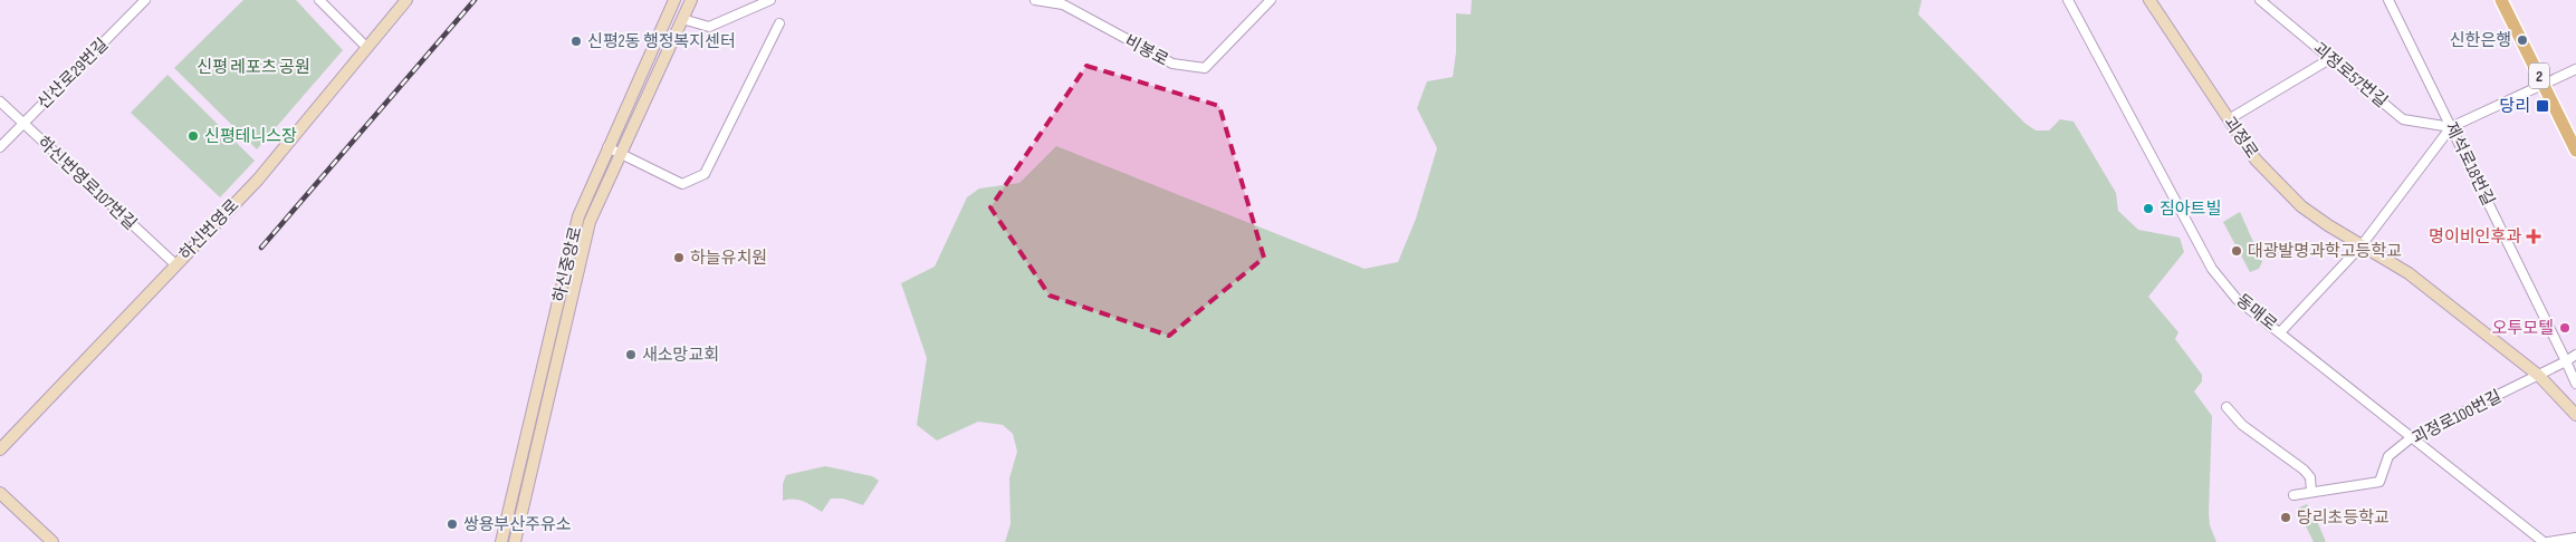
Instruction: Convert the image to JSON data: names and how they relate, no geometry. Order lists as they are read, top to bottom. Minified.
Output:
{"streets":{"main road":["2"],"street":["비봉로","신산로29번길","괴정로57번길","괴정로","제석로18번길","하신번영로107번길","하신번영로","하신중앙로","동매로","괴정로100번길"]},"crossings":[["신산로29번길","하신번영로107번길"],["괴정로57번길","제석로18번길"],["괴정로","괴정로100번길"],["하신번영로107번길","하신번영로"],["동매로","괴정로100번길"]],"parks":["신평 레포츠 공원"],"places":{"other":["신한은행","신평2동 행정복지센터","신평테니스장","짐아트빌","대광발명과학고등학교","하늘유치원","오투모텔","새소망교회","당리초등학교","쌍용부산주유소"],"transit":["당리"],"health":["명이비인후과"]}}
